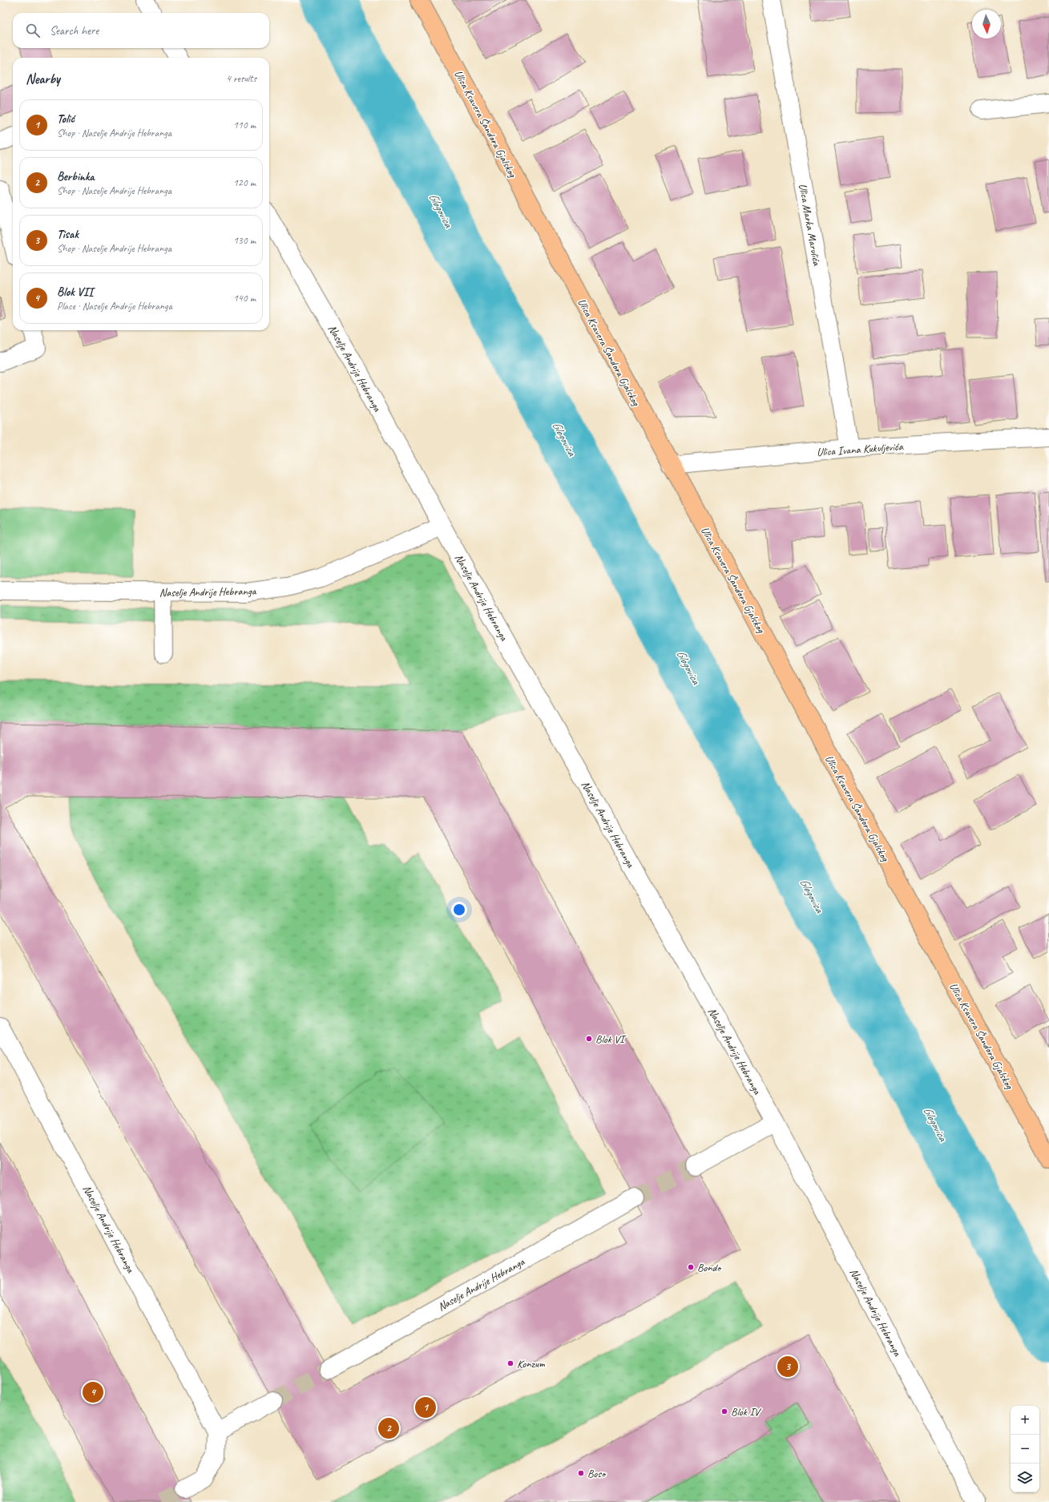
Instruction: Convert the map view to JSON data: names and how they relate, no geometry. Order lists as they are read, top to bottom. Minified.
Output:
{"streets":{"main road":["Ulica Ksavera Šandora Gjalskog"],"street":["Ulica Marka Marulića","Naselje Andrije Hebranga","Ulica Ivana Kukuljevića"]},"crossings":[["Ulica Ksavera Šandora Gjalskog","Ulica Ivana Kukuljevića"],["Ulica Marka Marulića","Ulica Ivana Kukuljevića"]],"water":["Glogovica"],"places":["Blok VI","Bondo","Konzum","Blok IV","Boso"],"north":"bottom","page":{"search":"Search here","heading":["Nearby","4 results"],"list":[{"mark":"1","name":"Tolić","note":"Shop · Naselje Andrije Hebranga","value":"110 m"},{"mark":"2","name":"Berbinka","note":"Shop · Naselje Andrije Hebranga","value":"120 m"},{"mark":"3","name":"Tisak","note":"Shop · Naselje Andrije Hebranga","value":"130 m"},{"mark":"4","name":"Blok VII","note":"Place · Naselje Andrije Hebranga","value":"140 m"}],"pins":["3","4","1","2"],"map_buttons":["+","−"]}}
